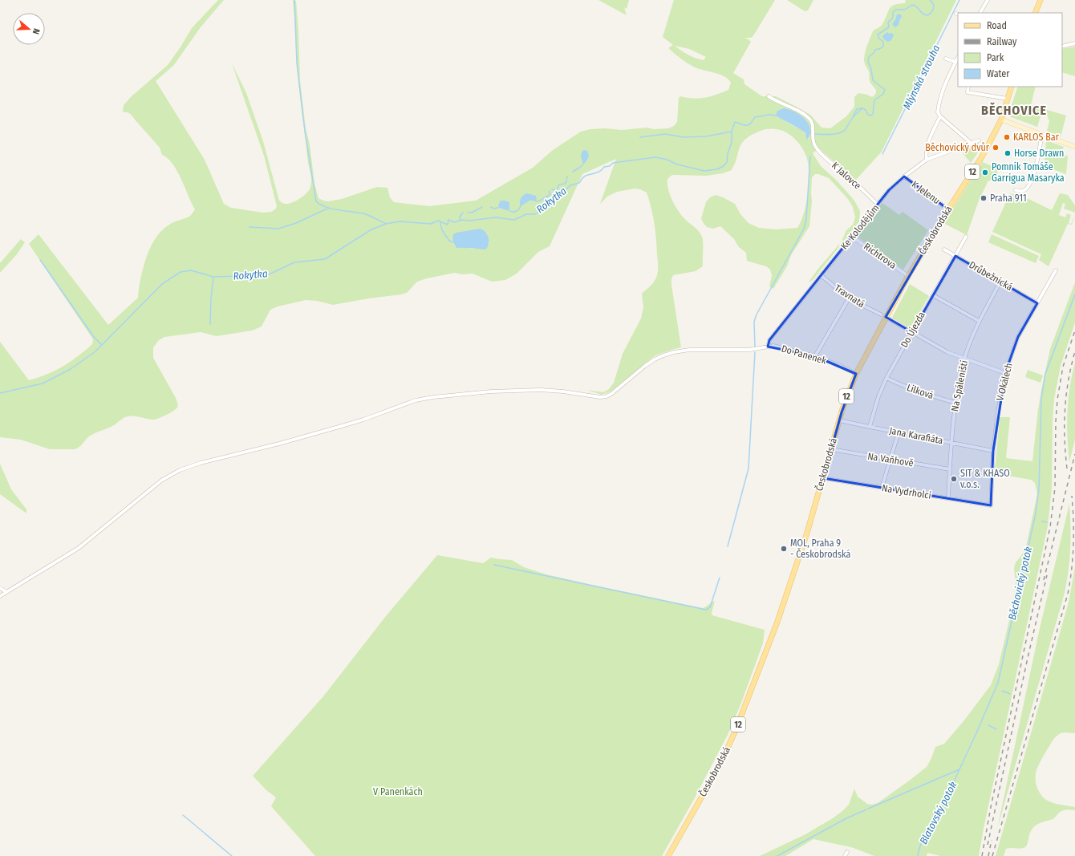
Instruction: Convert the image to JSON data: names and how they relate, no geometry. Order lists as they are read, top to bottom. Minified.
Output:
{"streets":{"main road":["12","Českobrodská"],"street":["K Jalovce","K Jelenu","Ke Kolodějům","Richtrova","Drůbežnická","Travnatá","Do Újezda","Do Panenek","V Okálech","Na Spáleništi","Lilková","Jana Karafiáta","Na Vaňhově","Na Vydrholci"]},"crossings":[["K Jalovce","Ke Kolodějům"],["K Jelenu","Ke Kolodějům"],["K Jelenu","Českobrodská"],["Ke Kolodějům","Richtrova"],["Ke Kolodějům","Travnatá"],["Ke Kolodějům","Do Panenek"],["Českobrodská","Richtrova"],["Českobrodská","Travnatá"],["Českobrodská","Do Panenek"],["Českobrodská","Jana Karafiáta"],["Českobrodská","Na Vaňhově"],["Českobrodská","Na Vydrholci"],["Drůbežnická","Do Újezda"],["Drůbežnická","V Okálech"],["Drůbežnická","Na Spáleništi"],["Travnatá","Do Újezda"],["Travnatá","V Okálech"],["Travnatá","Na Spáleništi"],["Do Újezda","Lilková"],["Do Újezda","Jana Karafiáta"],["V Okálech","Jana Karafiáta"],["V Okálech","Na Vydrholci"],["Na Spáleništi","Lilková"],["Na Spáleništi","Jana Karafiáta"],["Na Spáleništi","Na Vaňhově"],["Na Spáleništi","Na Vydrholci"]],"districts":["BĚCHOVICE"],"water":["Mlýnská strouha","Rokytka","Běchovický potok","Blatovský potok"],"parks":["V Panenkách"],"places":["KARLOS Bar","Běchovický dvůr","Horse Drawn","Pomník Tomáše Garrigua Masaryka","Praha 911","SIT & KHASO v.o.s.","MOL, Praha 9 - Českobrodská"],"legend":["Road","Railway","Park","Water"],"north":"right"}
